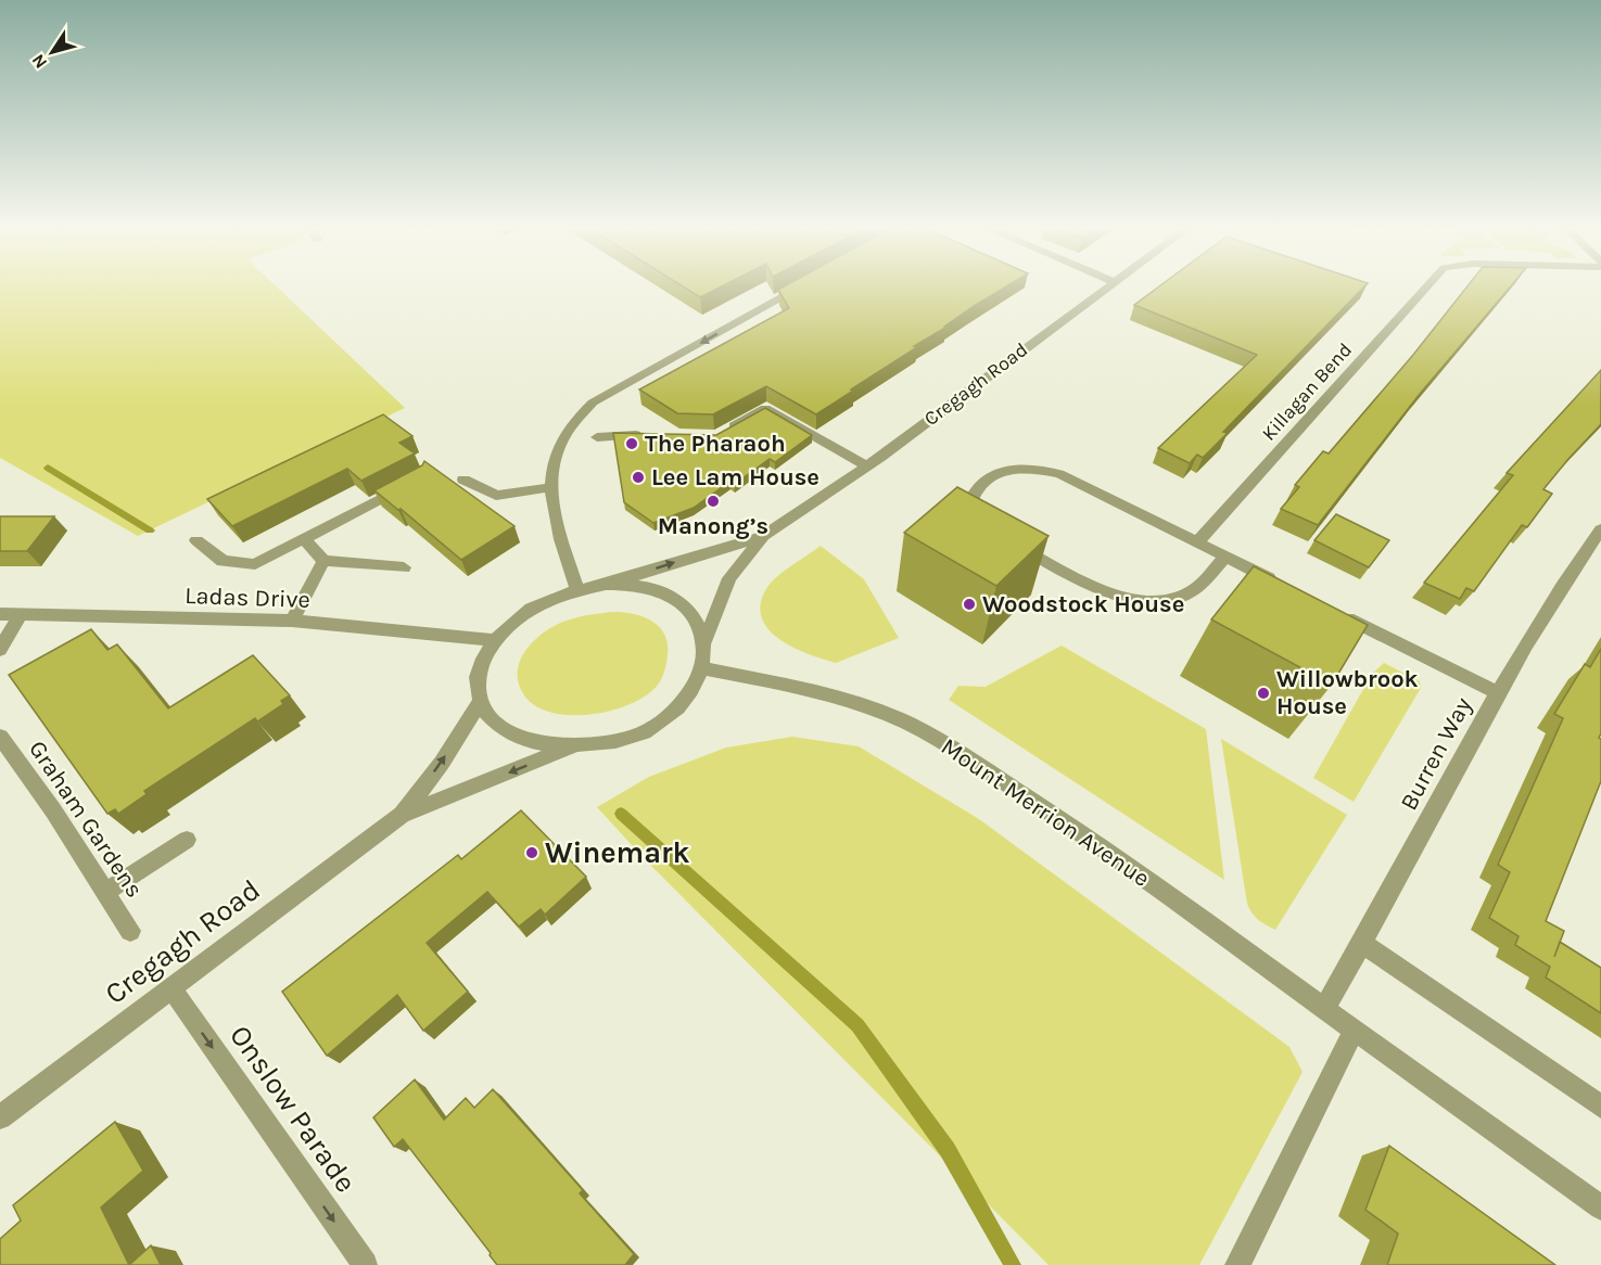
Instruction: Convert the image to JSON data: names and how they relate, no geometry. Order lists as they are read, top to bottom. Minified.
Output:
{"streets":{"street":["Cregagh Road","Killagan Bend","Ladas Drive","Burren Way","Mount Merrion Avenue","Graham Gardens","Onslow Parade"]},"crossings":[["Cregagh Road","Ladas Drive"],["Cregagh Road","Mount Merrion Avenue"],["Cregagh Road","Onslow Parade"],["Ladas Drive","Mount Merrion Avenue"],["Burren Way","Mount Merrion Avenue"]],"one_way":["Onslow Parade"],"places":["The Pharaoh","Lee Lam House","Manong’s","Woodstock House","Willowbrook House","Winemark"],"north":"bottom left"}
